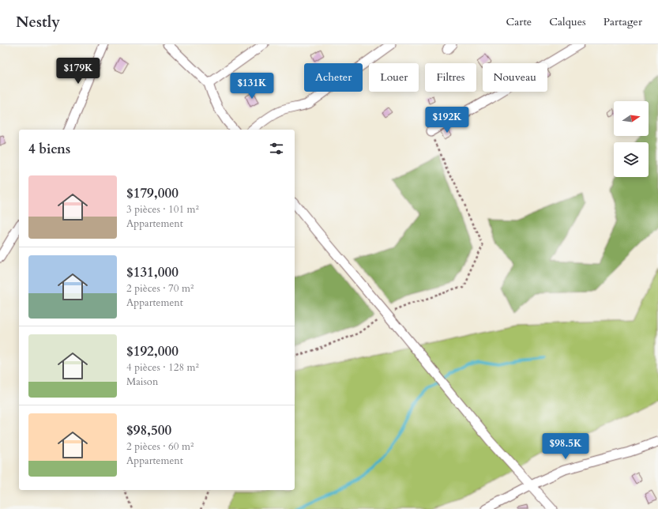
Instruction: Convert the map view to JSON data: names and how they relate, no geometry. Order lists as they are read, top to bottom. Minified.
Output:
{"north":"right","page":{"header":"Nestly","nav":["Carte","Calques","Partager"],"price":["$179K","$131K","$192K","$98.5K"],"chip":["Acheter","Louer","Filtres","Nouveau"],"heading":"4 biens","list":[{"name":"$179,000","note":"3 pièces · 101 m² · Appartement"},{"name":"$131,000","note":"2 pièces · 70 m² · Appartement"},{"name":"$192,000","note":"4 pièces · 128 m² · Maison"},{"name":"$98,500","note":"2 pièces · 60 m² · Appartement"}]}}
